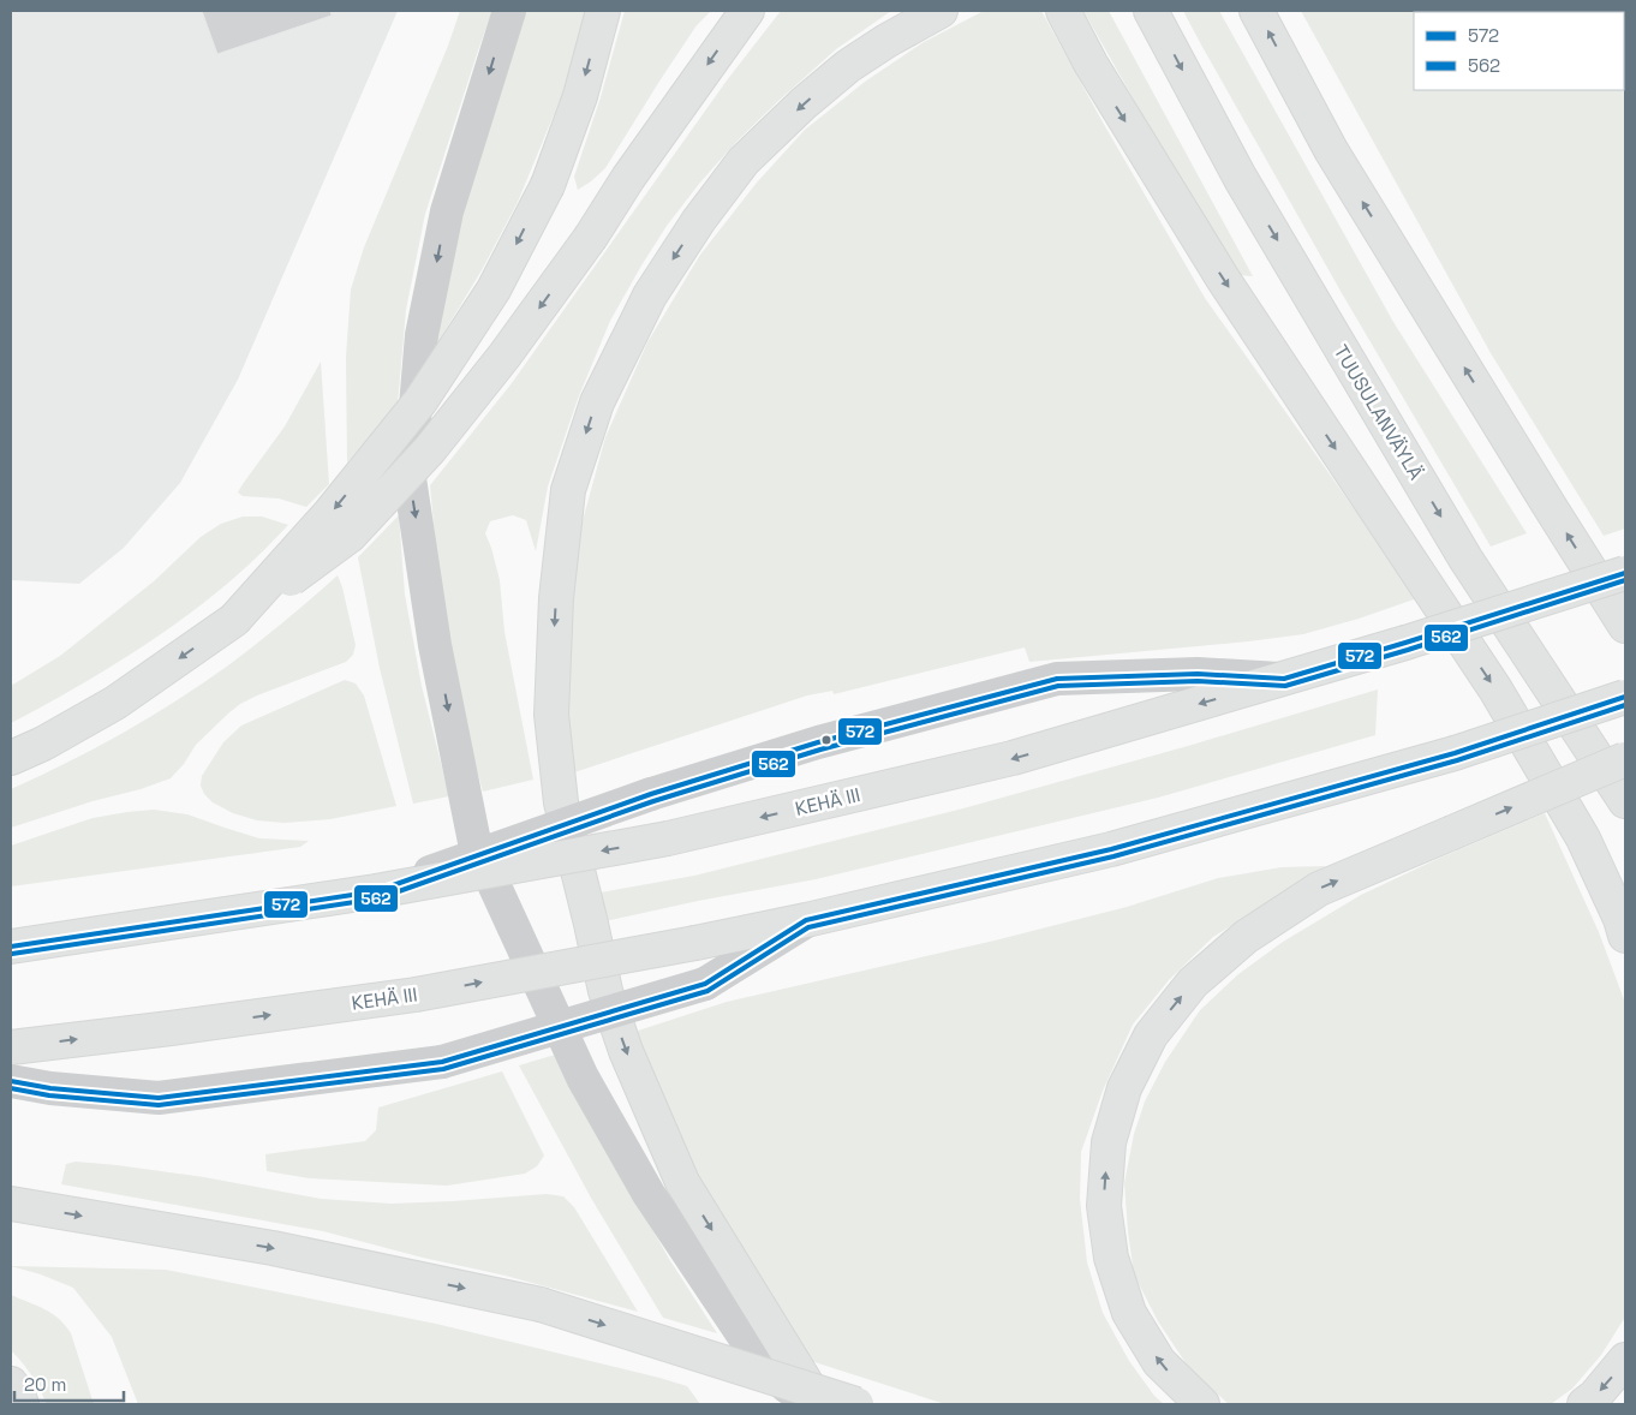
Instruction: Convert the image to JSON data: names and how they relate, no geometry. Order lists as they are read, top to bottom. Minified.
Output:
{"streets":{"main road":["TUUSULANVÄYLÄ","KEHÄ III"]},"lines":["transit line 572","transit line 562"],"legend":["572","562"],"scale_bar":"20 m"}
